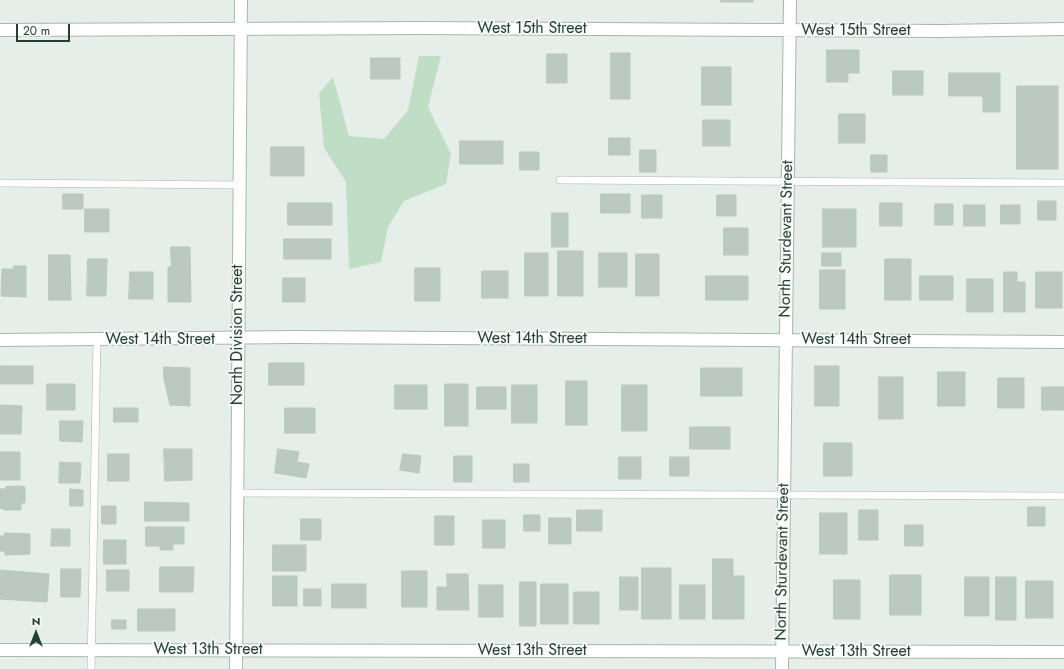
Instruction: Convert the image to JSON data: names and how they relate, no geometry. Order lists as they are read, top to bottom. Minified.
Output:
{"streets":{"street":["West 15th Street","North Sturdevant Street","North Division Street","West 14th Street","West 13th Street"]},"crossings":[["West 15th Street","North Sturdevant Street"],["West 15th Street","North Division Street"],["North Sturdevant Street","West 14th Street"],["North Sturdevant Street","West 13th Street"],["North Division Street","West 14th Street"],["North Division Street","West 13th Street"]],"scale_bar":"20 m","north":"top"}
